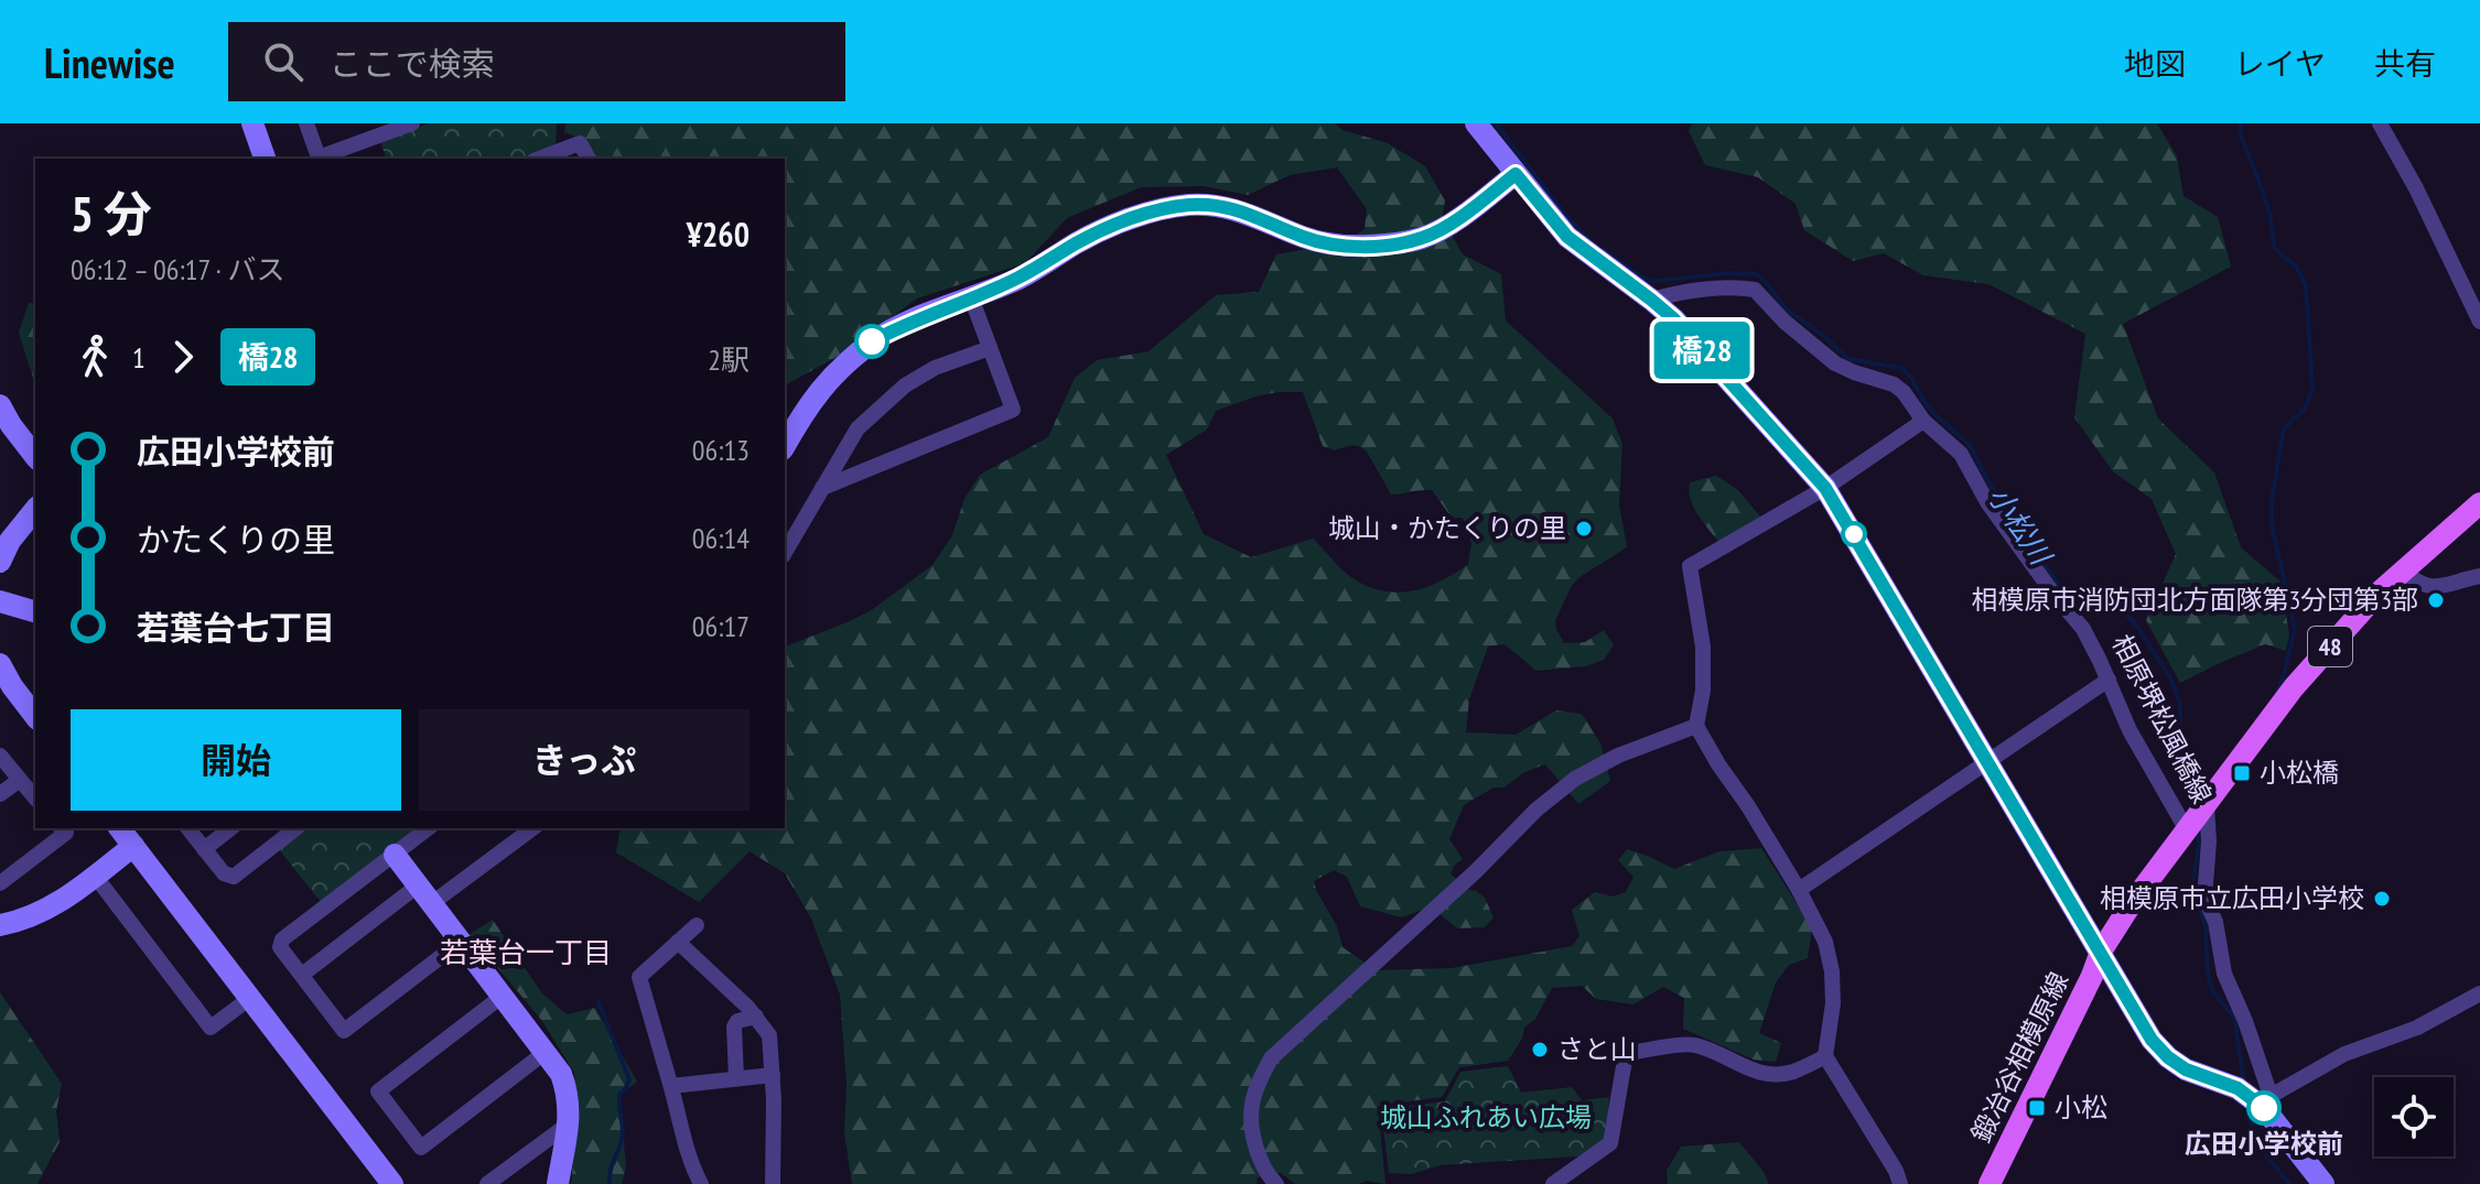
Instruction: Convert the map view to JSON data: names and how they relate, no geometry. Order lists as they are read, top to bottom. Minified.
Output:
{"streets":{"main road":["48","鍛冶谷相模原線"],"street":["相原堺松風橋線"]},"crossings":[["相原堺松風橋線","鍛冶谷相模原線"]],"districts":["若葉台一丁目"],"water":["小松川"],"parks":["城山ふれあい広場"],"places":{"other":["城山・かたくりの里","相模原市消防団北方面隊第3分団第3部","相模原市立広田小学校","さと山","広田小学校前"],"transit":["小松橋","小松"]},"lines":["bus line 橋28"],"page":{"header":"Linewise","search":"ここで検索","nav":["地図","レイヤ","共有"],"on_map":"橋28","heading":["5 分","06:12 – 06:17 · バス","¥260"],"legs":["1","橋28","2駅"],"list":[{"name":"広田小学校前","value":"06:13"},{"name":"かたくりの里","value":"06:14"},{"name":"若葉台七丁目","value":"06:17"}],"buttons":["開始","きっぷ"]}}
